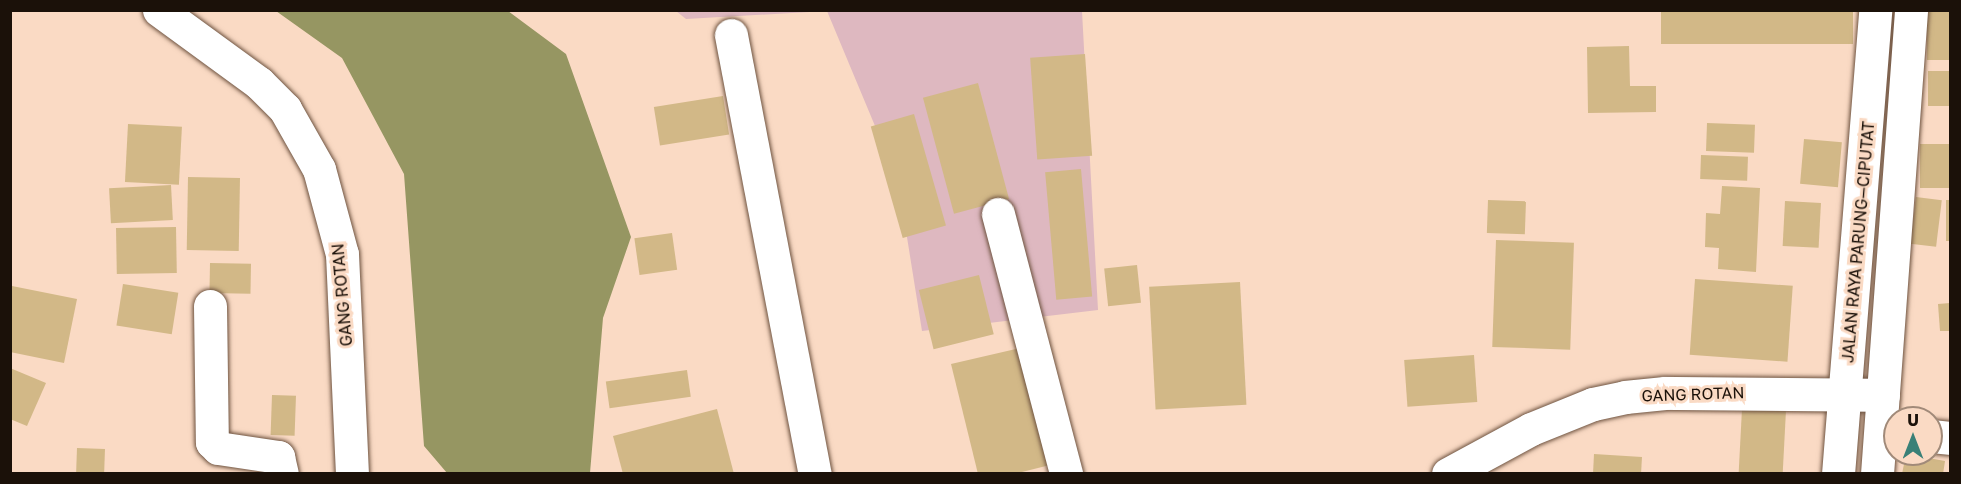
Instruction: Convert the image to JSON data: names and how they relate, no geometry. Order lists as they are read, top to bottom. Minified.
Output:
{"streets":{"main road":["JALAN RAYA PARUNG—CIPUTAT","GANG ROTAN"]},"crossings":[["JALAN RAYA PARUNG—CIPUTAT","GANG ROTAN"]],"north":"top"}
